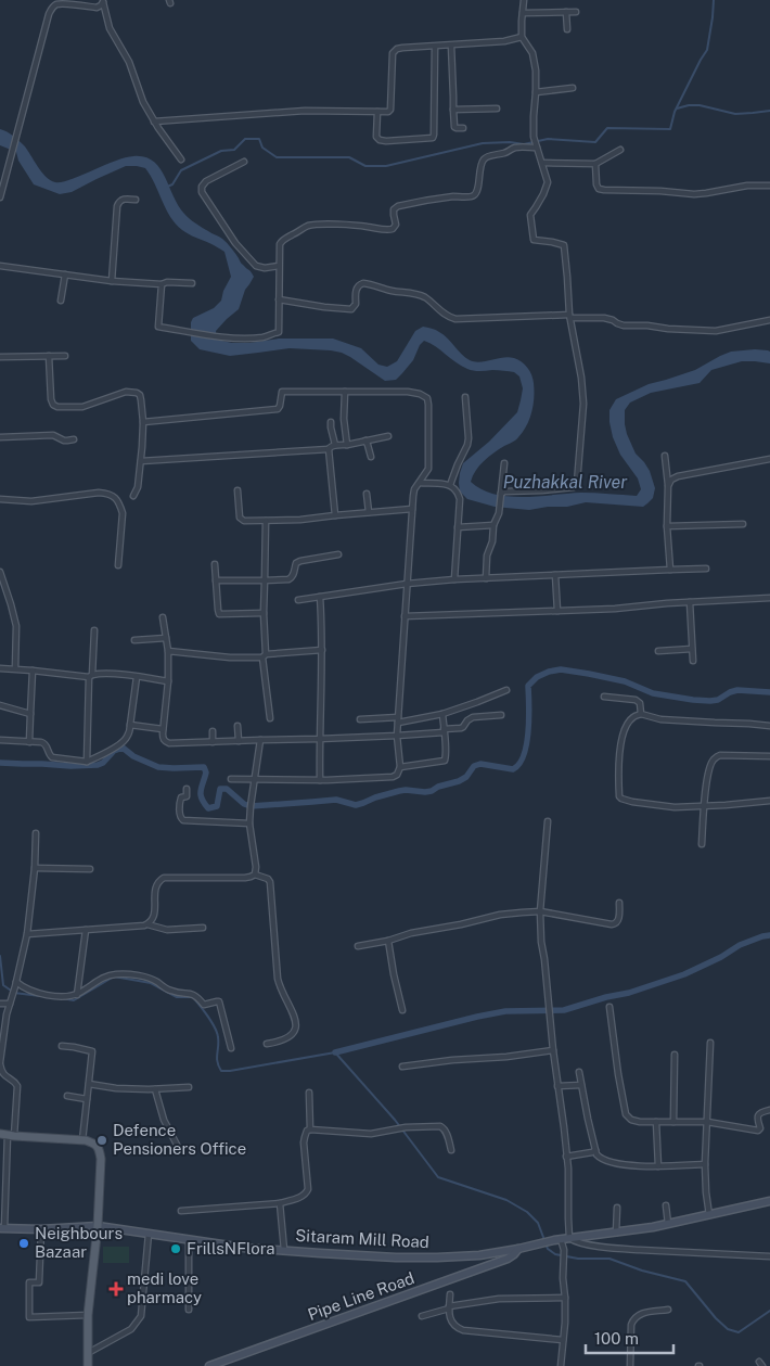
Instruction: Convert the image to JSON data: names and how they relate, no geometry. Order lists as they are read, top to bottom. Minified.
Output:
{"streets":{"main road":["Sitaram Mill Road","Pipe Line Road"]},"crossings":[["Sitaram Mill Road","Pipe Line Road"]],"water":["Puzhakkal River"],"places":{"other":["Defence Pensioners Office","Neighbours Bazaar","FrillsNFlora"],"health":["medi love pharmacy"]},"scale_bar":"100 m"}
